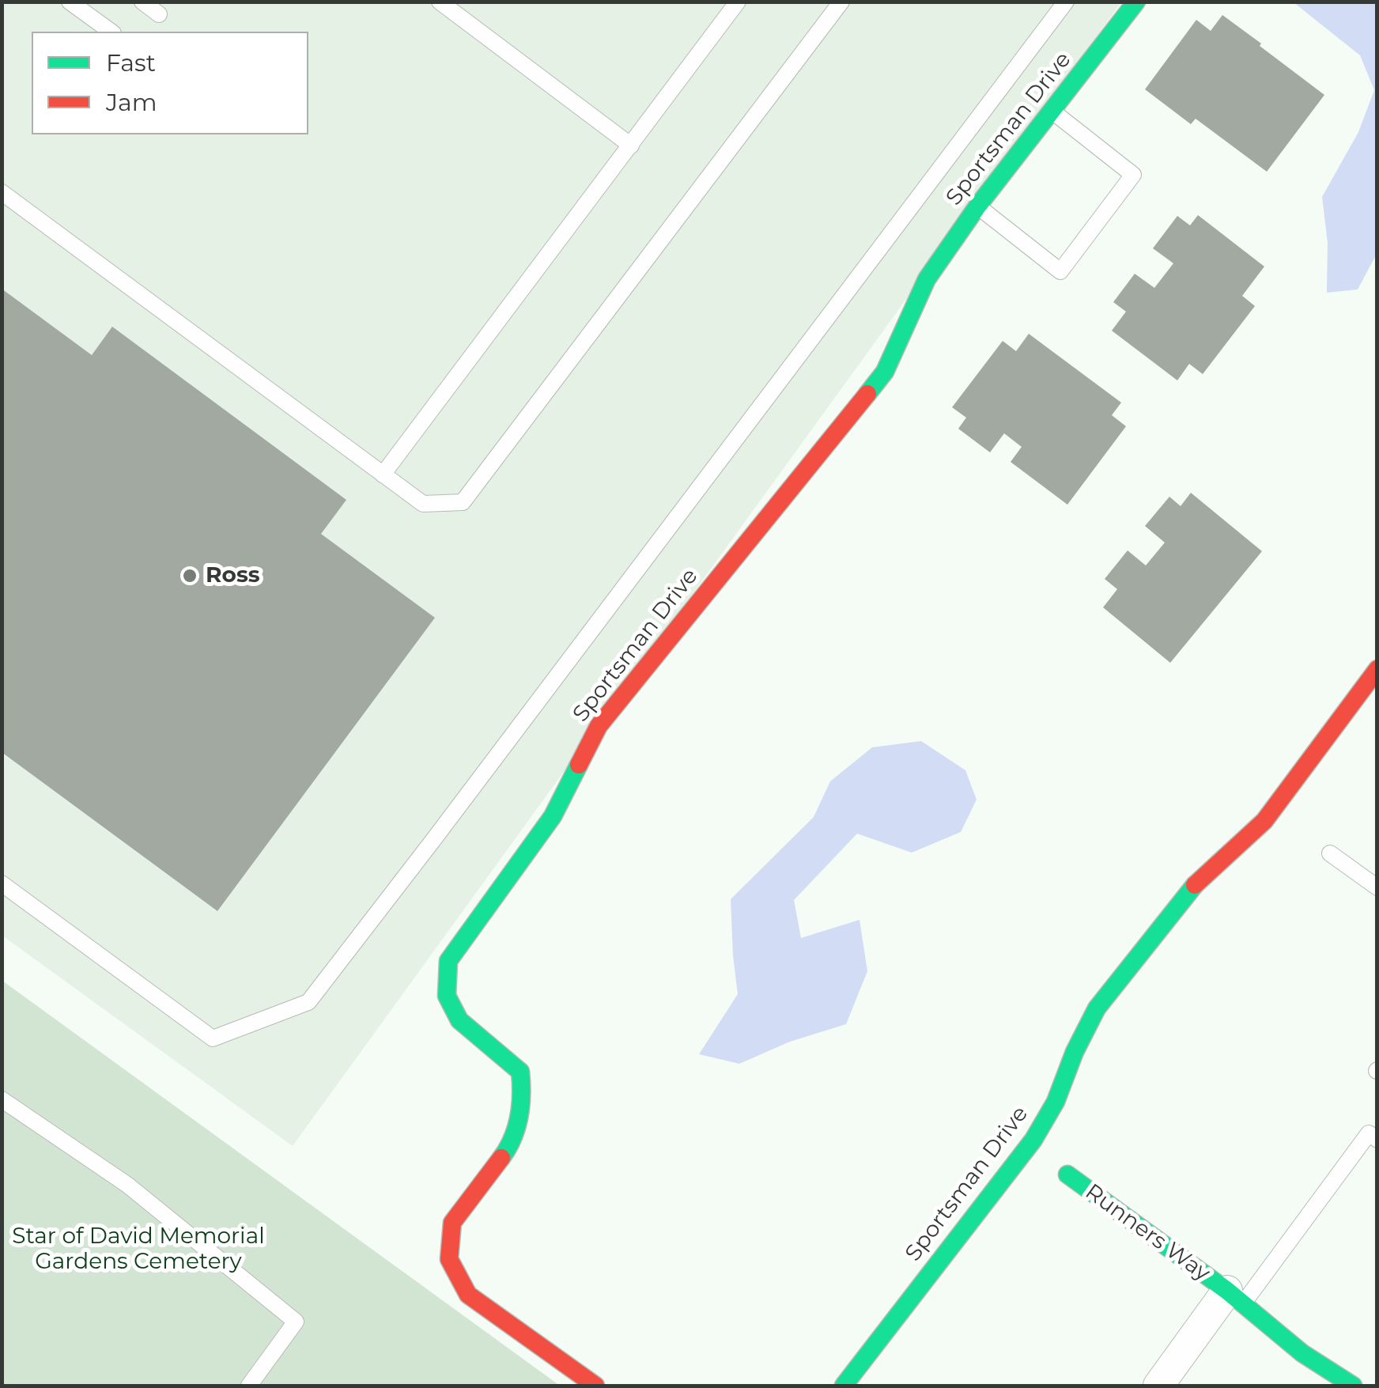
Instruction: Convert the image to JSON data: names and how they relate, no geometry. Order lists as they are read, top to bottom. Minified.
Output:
{"streets":{"street":["Sportsman Drive","Runners Way"]},"parks":["Star of David Memorial Gardens Cemetery"],"places":["Ross"],"legend":["Fast","Jam"]}
